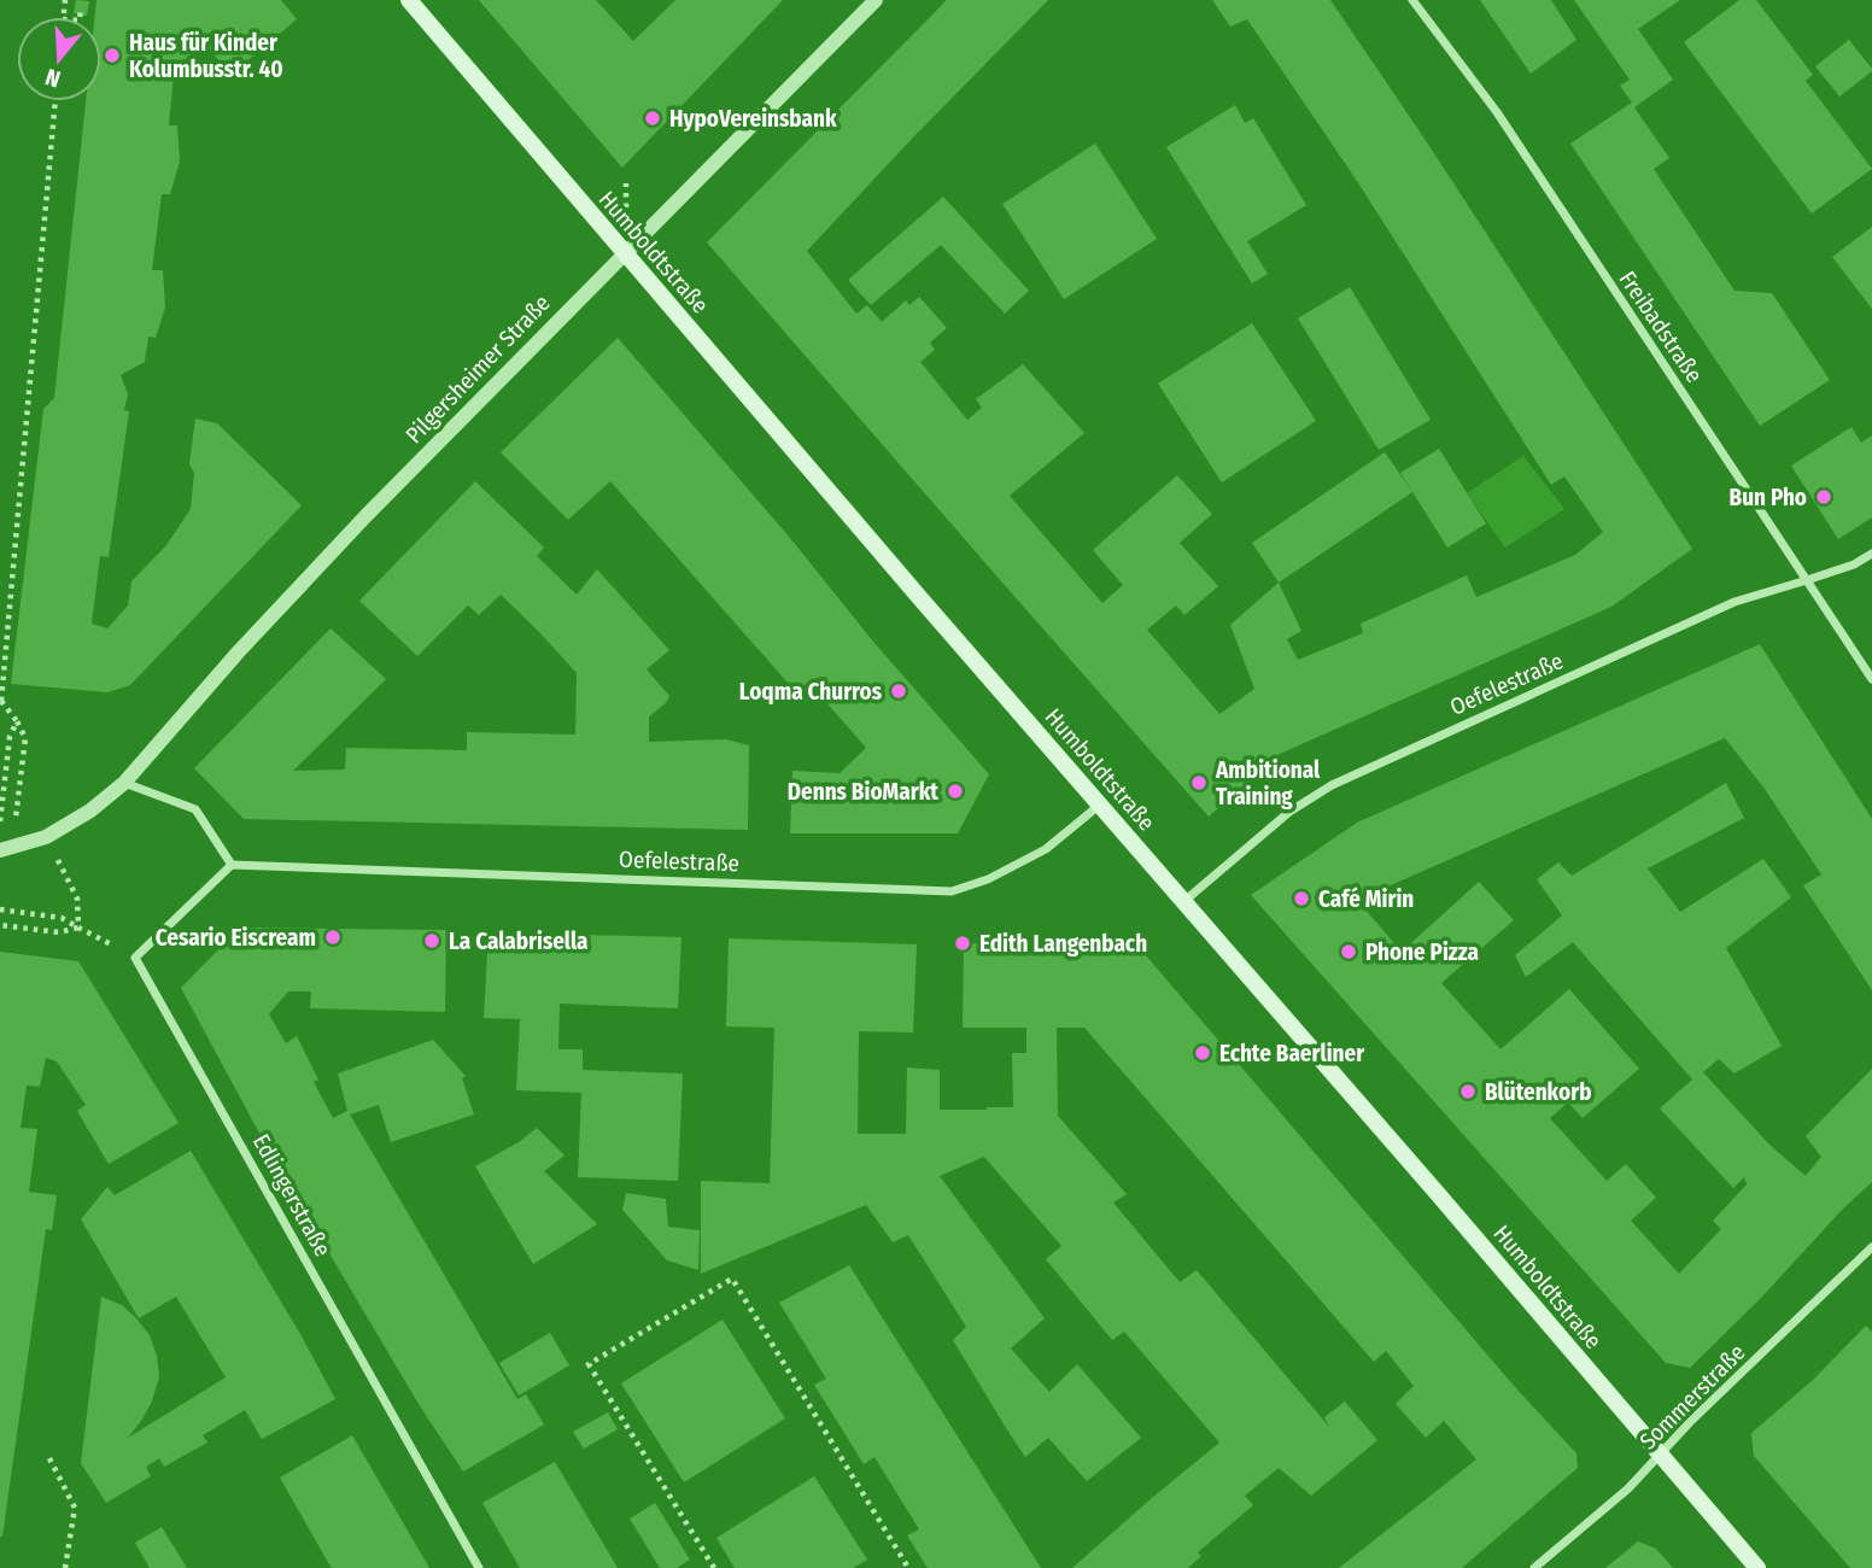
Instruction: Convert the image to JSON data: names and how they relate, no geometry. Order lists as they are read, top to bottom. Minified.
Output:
{"streets":{"main road":["Humboldtstraße"],"street":["Freibadstraße","Pilgersheimer Straße","Oefelestraße","Edlingerstraße","Sommerstraße"]},"crossings":[["Humboldtstraße","Pilgersheimer Straße"],["Humboldtstraße","Oefelestraße"],["Humboldtstraße","Sommerstraße"],["Freibadstraße","Oefelestraße"]],"places":["Haus für Kinder Kolumbusstr. 40","HypoVereinsbank","Bun Pho","Loqma Churros","Ambitional Training","Denns BioMarkt","Café Mirin","Cesario Eiscream","La Calabrisella","Edith Langenbach","Phone Pizza","Echte Baerliner","Blütenkorb"],"north":"bottom"}
